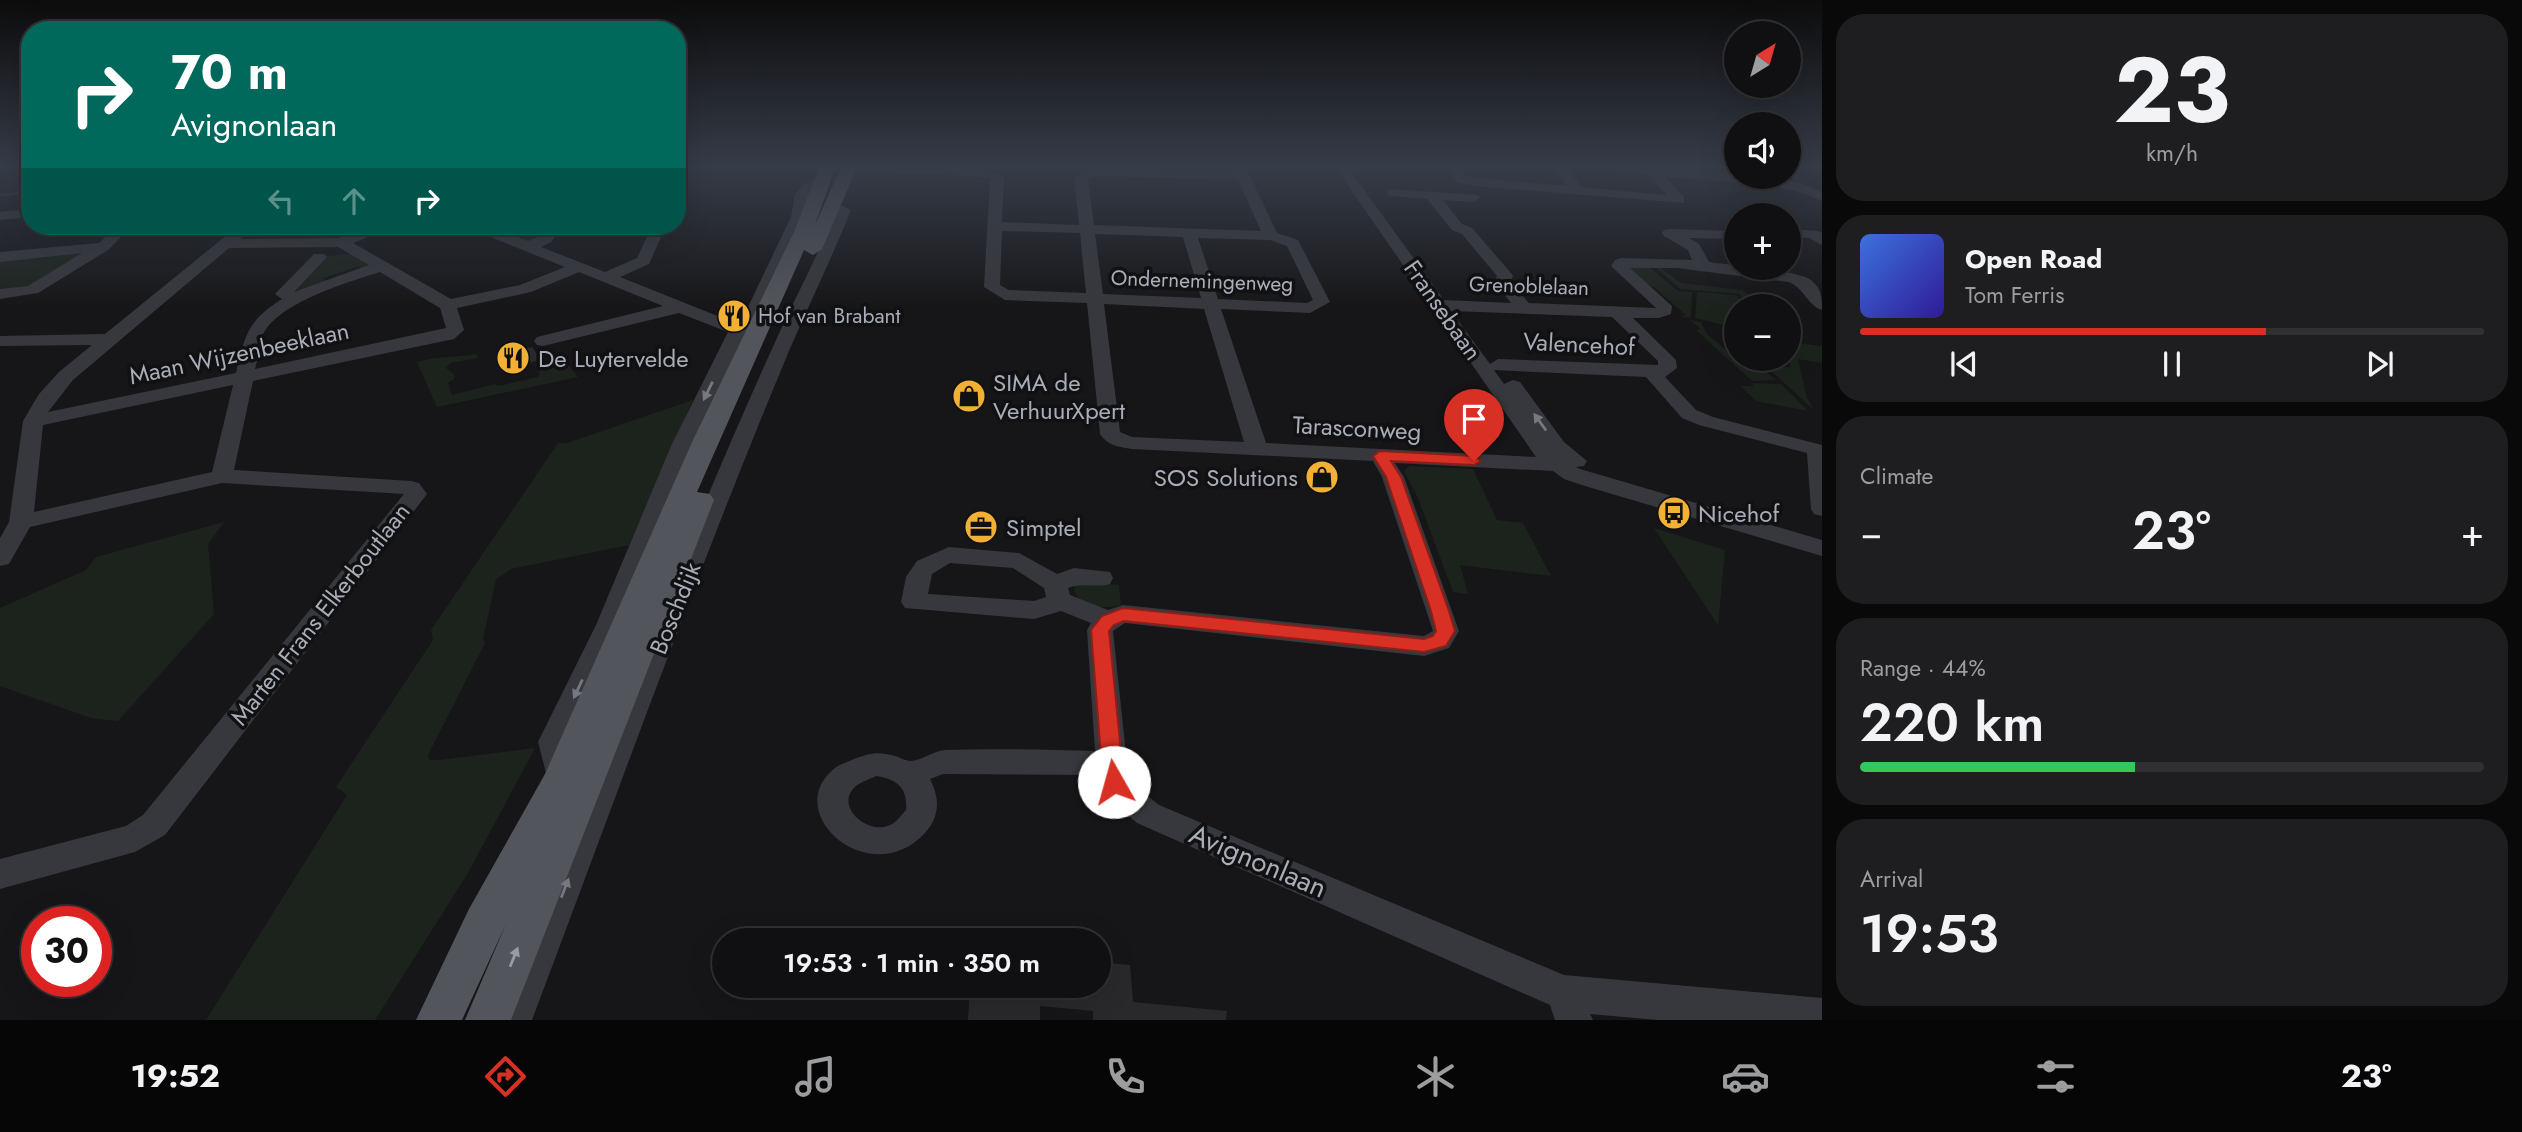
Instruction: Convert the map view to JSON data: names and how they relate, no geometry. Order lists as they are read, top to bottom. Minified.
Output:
{"streets":{"main road":["Boschdijk"],"street":["Ondernemingenweg","Grenoblelaan","Fransebaan","Valencehof","Maan Wijzenbeeklaan","Tarasconweg","Marten Frans Elkerboutlaan","Avignonlaan"]},"crossings":[["Ondernemingenweg","Tarasconweg"],["Grenoblelaan","Fransebaan"],["Fransebaan","Valencehof"],["Fransebaan","Tarasconweg"]],"places":{"restaurant":["Hof van Brabant","De Luytervelde"],"shop":["SIMA de VerhuurXpert","SOS Solutions"],"bus stop":["Nicehof"],"office":["Simptel"]},"north":"top right","page":{"tile":[["23","km/h"],"Climate",["Range · 44%","220 km"],["Arrival","19:53"]],"map_buttons":["+","−"],"turn":["70 m","Avignonlaan"],"song":["Open Road","Tom Ferris"],"heat":["−","23°","+"],"limit":"30","trip":"19:53 · 1 min · 350 m","tabs":["19:52","23°"]}}
